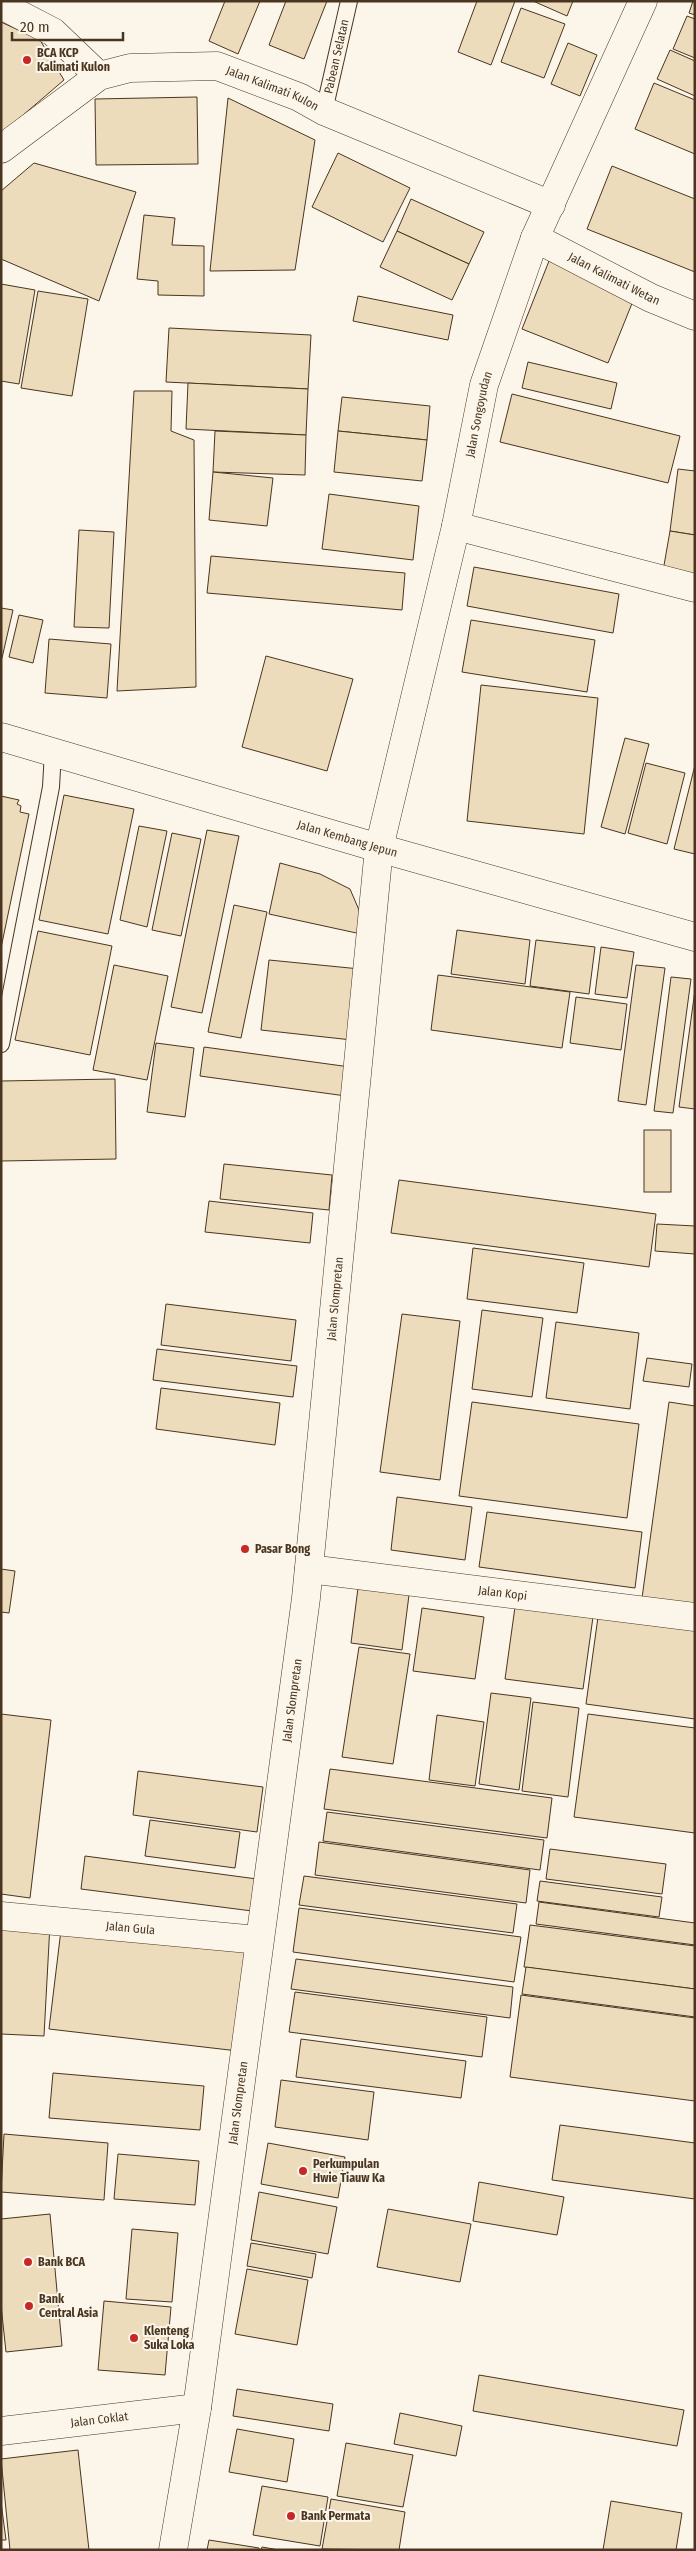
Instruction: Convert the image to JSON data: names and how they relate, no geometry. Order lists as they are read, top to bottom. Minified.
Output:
{"streets":{"street":["Jalan Kalimati Kulon","Jalan Kalimati Wetan","Jalan Songoyudan","Jalan Kembang Jepun","Jalan Slompretan","Jalan Kopi","Jalan Gula","Jalan Coklat"],"lane":["Pabean Selatan"]},"crossings":[["Pabean Selatan","Jalan Kalimati Kulon"],["Jalan Kalimati Kulon","Jalan Songoyudan"],["Jalan Kalimati Wetan","Jalan Songoyudan"],["Jalan Songoyudan","Jalan Kembang Jepun"],["Jalan Songoyudan","Jalan Slompretan"],["Jalan Kembang Jepun","Jalan Slompretan"],["Jalan Slompretan","Jalan Kopi"],["Jalan Slompretan","Jalan Gula"],["Jalan Slompretan","Jalan Coklat"]],"places":["BCA KCP Kalimati Kulon","Pasar Bong","Perkumpulan Hwie Tiauw Ka","Bank BCA","Bank Central Asia","Klenteng Suka Loka","Bank Permata"],"scale_bar":"20 m"}
